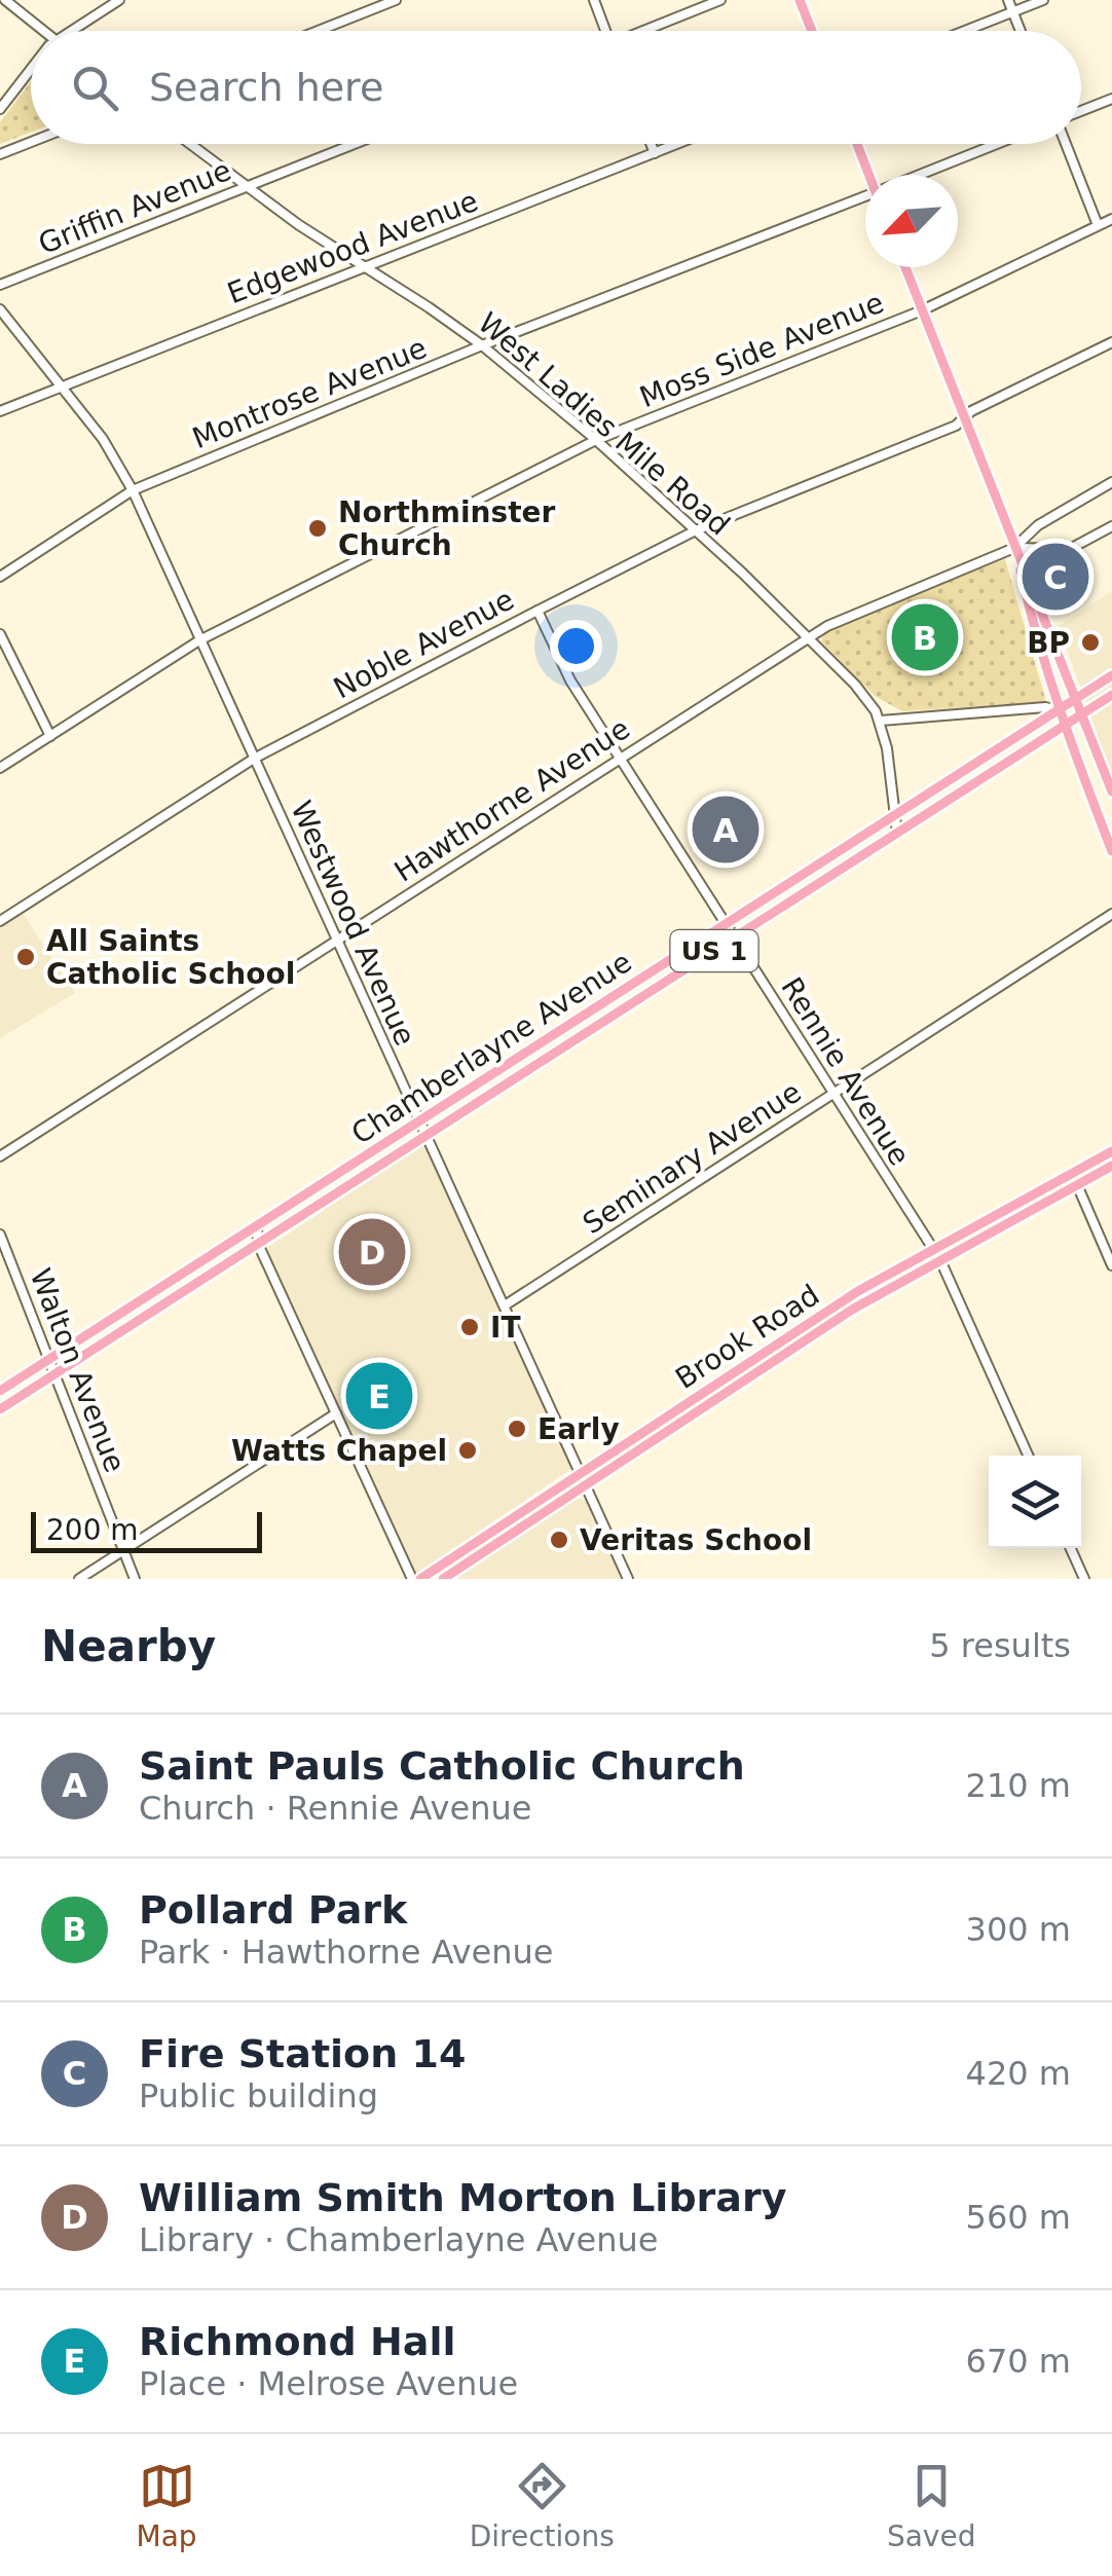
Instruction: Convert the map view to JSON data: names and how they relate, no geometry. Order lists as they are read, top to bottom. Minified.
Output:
{"streets":{"main road":["US 1","Chamberlayne Avenue","Brook Road"],"street":["Griffin Avenue","Edgewood Avenue","Moss Side Avenue","Montrose Avenue","West Ladies Mile Road","Noble Avenue","Hawthorne Avenue","Westwood Avenue","Rennie Avenue","Seminary Avenue","Walton Avenue"]},"crossings":[["Griffin Avenue","West Ladies Mile Road"],["Edgewood Avenue","West Ladies Mile Road"],["Edgewood Avenue","Westwood Avenue"],["Moss Side Avenue","West Ladies Mile Road"],["Moss Side Avenue","Westwood Avenue"],["Montrose Avenue","West Ladies Mile Road"],["Montrose Avenue","Westwood Avenue"],["West Ladies Mile Road","Noble Avenue"],["West Ladies Mile Road","Hawthorne Avenue"],["West Ladies Mile Road","Chamberlayne Avenue"],["Noble Avenue","Westwood Avenue"],["Noble Avenue","Rennie Avenue"],["Hawthorne Avenue","Westwood Avenue"],["Hawthorne Avenue","Rennie Avenue"],["Westwood Avenue","Chamberlayne Avenue"],["Westwood Avenue","Seminary Avenue"],["Westwood Avenue","Brook Road"],["Chamberlayne Avenue","Rennie Avenue"],["Chamberlayne Avenue","Walton Avenue"],["Rennie Avenue","Seminary Avenue"],["Rennie Avenue","Brook Road"]],"places":["Northminster Church","BP","All Saints Catholic School","IT","Early","Watts Chapel","Veritas School"],"scale_bar":"200 m","north":"bottom left","page":{"search":"Search here","pins":["C","B","A","D","E"],"scale":"200 m","heading":["Nearby","5 results"],"list":[{"mark":"A","name":"Saint Pauls Catholic Church","note":"Church · Rennie Avenue","value":"210 m"},{"mark":"B","name":"Pollard Park","note":"Park · Hawthorne Avenue","value":"300 m"},{"mark":"C","name":"Fire Station 14","note":"Public building","value":"420 m"},{"mark":"D","name":"William Smith Morton Library","note":"Library · Chamberlayne Avenue","value":"560 m"},{"mark":"E","name":"Richmond Hall","note":"Place · Melrose Avenue","value":"670 m"}],"nav":["Map","Directions","Saved"]}}
